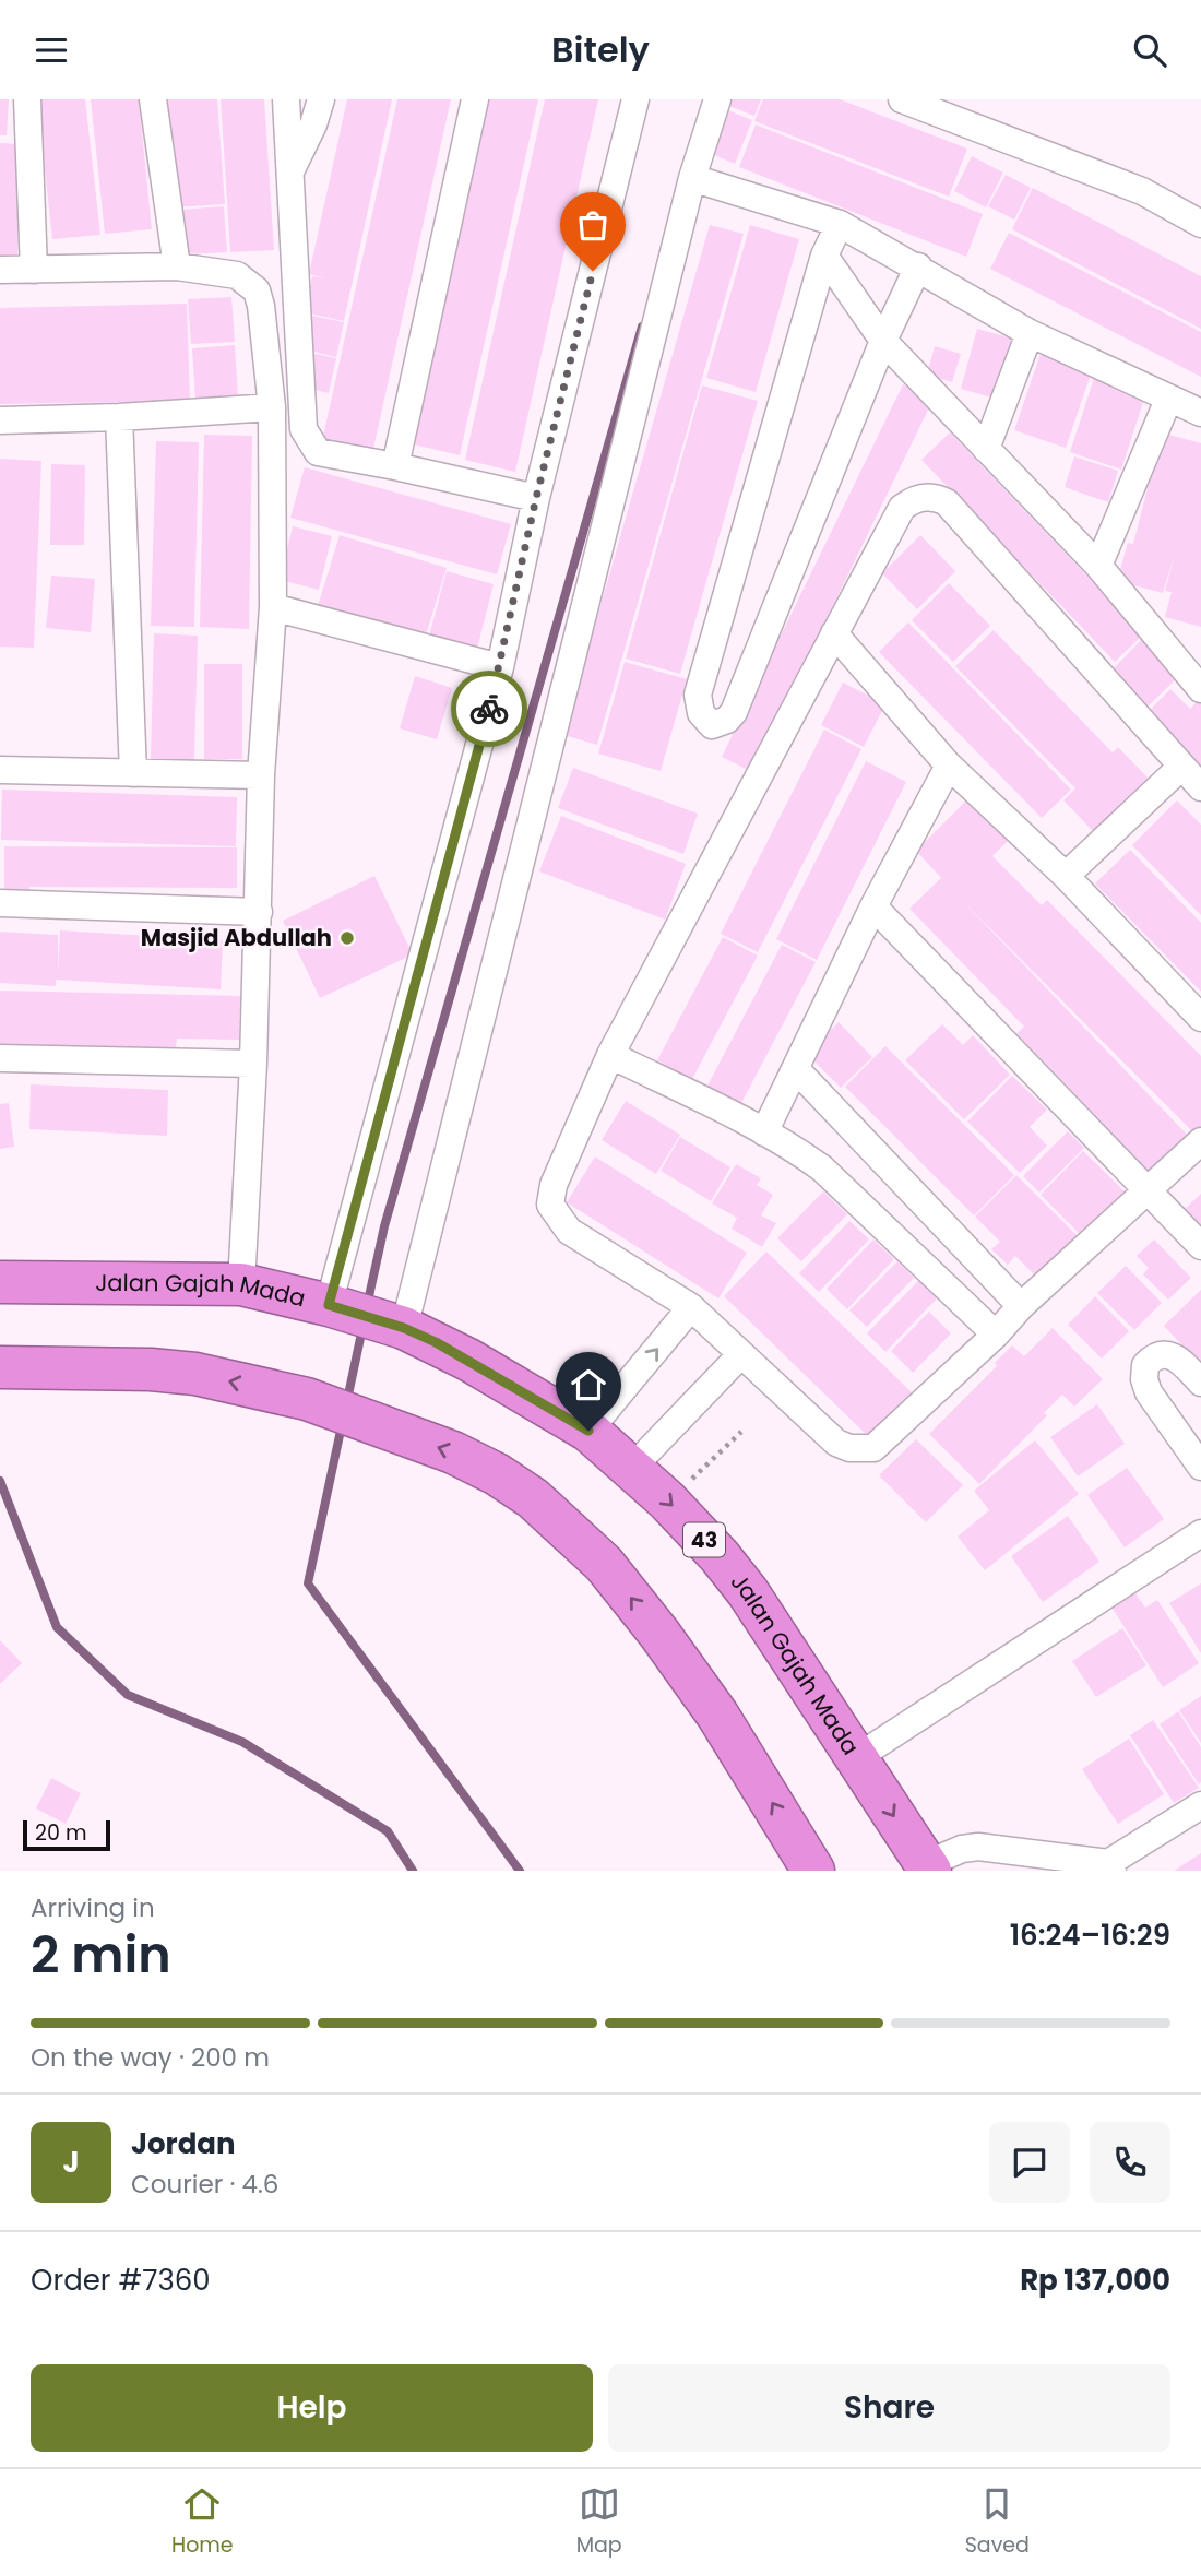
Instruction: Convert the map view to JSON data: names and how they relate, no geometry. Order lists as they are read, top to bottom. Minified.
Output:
{"streets":{"highway":["Jalan Gajah Mada","43"]},"one_way":["Jalan Gajah Mada"],"places":["Masjid Abdullah"],"scale_bar":"20 m","page":{"header":"Bitely","scale":"20 m","heading":["2 min","Arriving in","16:24–16:29"],"panel":["Jordan","Courier · 4.6","Order #7360","Rp 137,000"],"bar":"On the way · 200 m","round":"J","buttons":["Help","Share"],"tabs":["Home","Map","Saved"]}}
